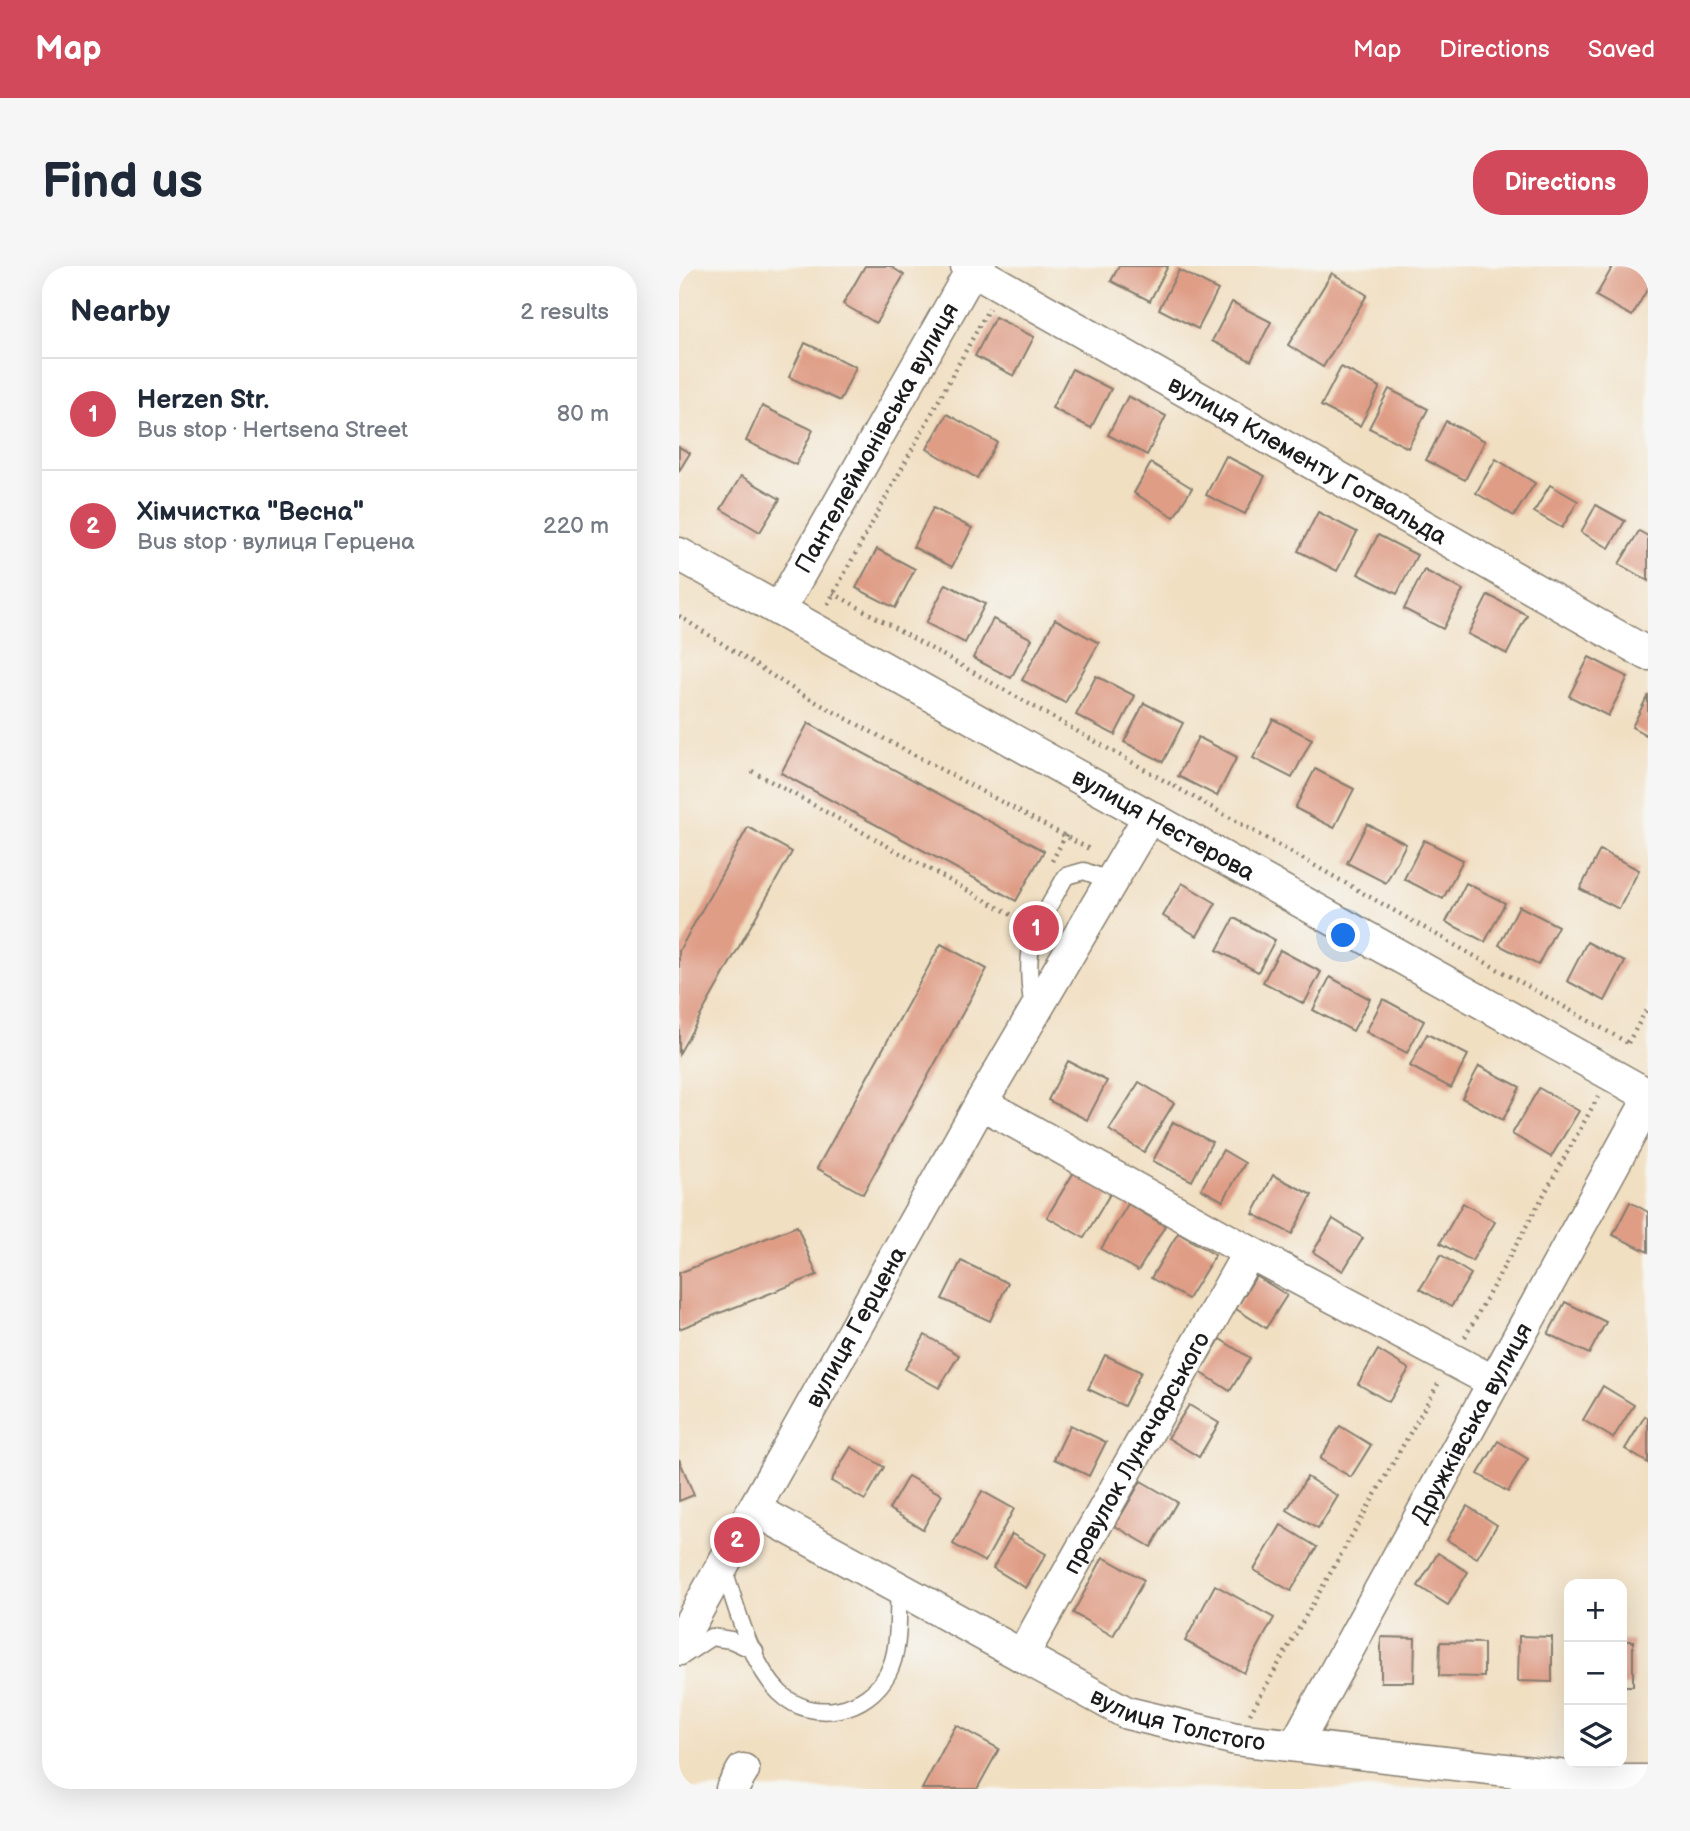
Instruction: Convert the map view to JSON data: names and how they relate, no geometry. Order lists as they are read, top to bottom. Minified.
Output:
{"streets":{"street":["Пантелеймонівська вулиця","вулиця Клементу Готвальда","вулиця Нестерова","вулиця Герцена","Дружківська вулиця","провулок Луначарського","вулиця Толстого"]},"crossings":[["Пантелеймонівська вулиця","вулиця Клементу Готвальда"],["Пантелеймонівська вулиця","вулиця Нестерова"],["вулиця Нестерова","вулиця Герцена"],["вулиця Герцена","вулиця Толстого"],["Дружківська вулиця","вулиця Толстого"],["провулок Луначарського","вулиця Толстого"]],"page":{"header":"Map","nav":["Map","Directions","Saved"],"buttons":"Directions","title":"Find us","heading":["Nearby","2 results"],"list":[{"mark":"1","name":"Herzen Str.","note":"Bus stop · Hertsena Street","value":"80 m"},{"mark":"2","name":"Хімчистка \"Весна\"","note":"Bus stop · вулиця Герцена","value":"220 m"}],"pins":["1","2"],"map_buttons":["+","−"]}}
